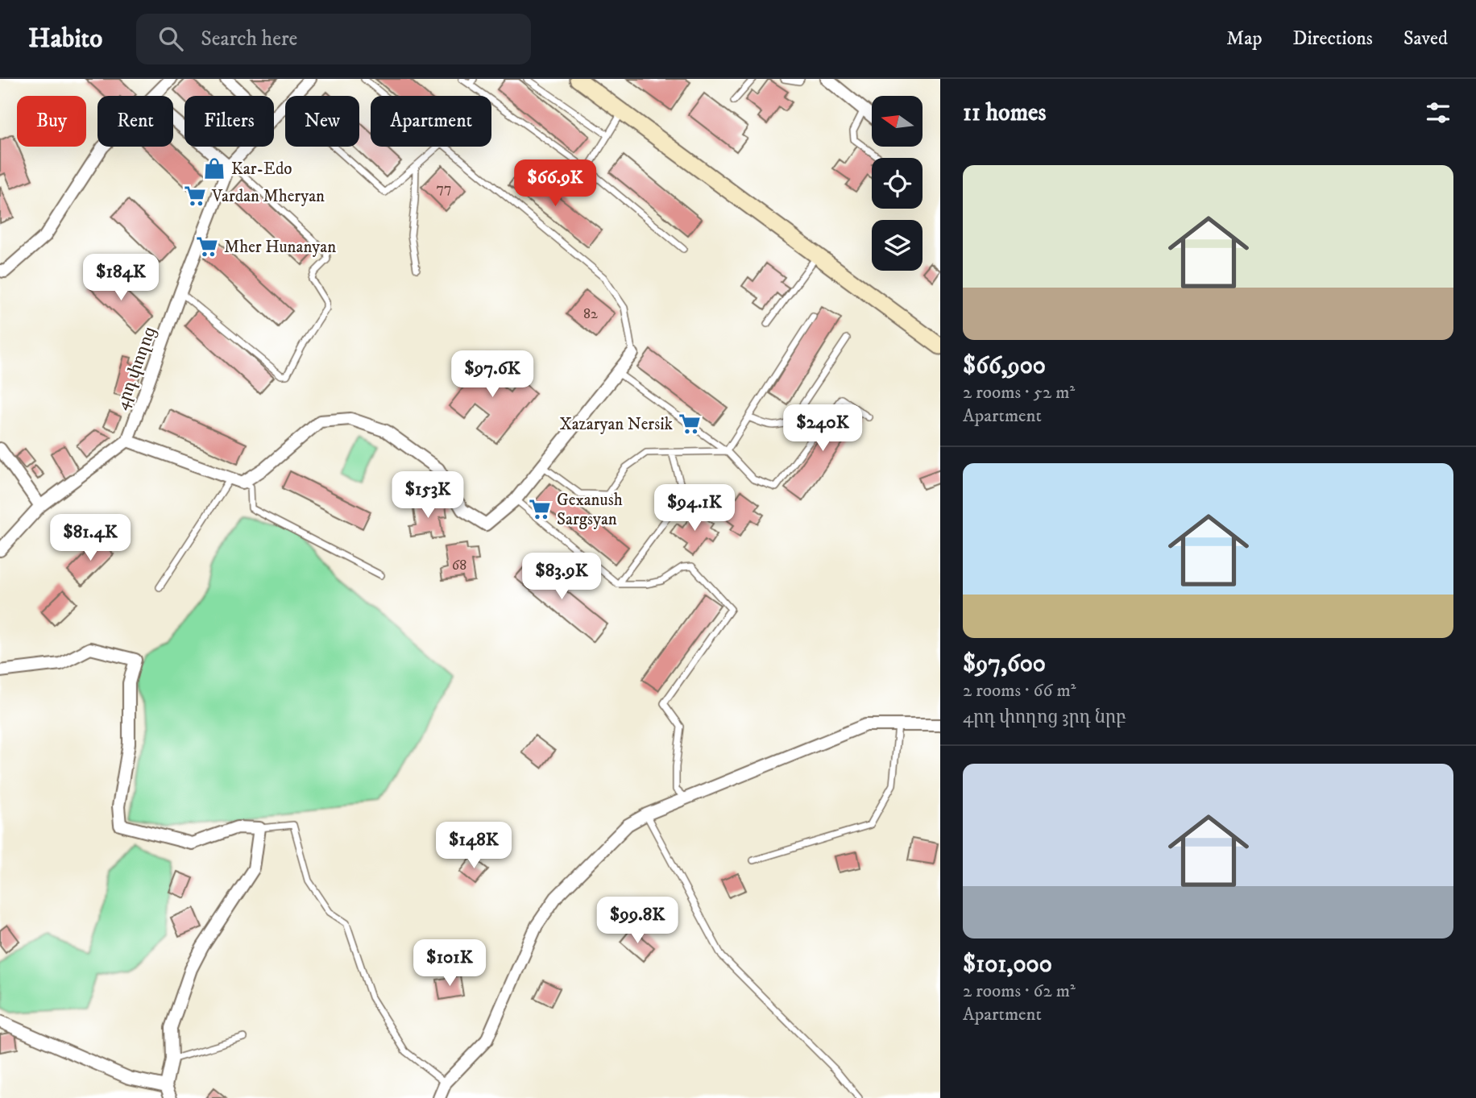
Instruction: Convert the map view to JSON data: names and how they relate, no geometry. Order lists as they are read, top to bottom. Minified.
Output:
{"streets":{"street":["4րդ փողոց"]},"places":{"shop":["Kar-Edo"],"supermarket":["Vardan Mheryan","Mher Hunanyan","Xazaryan Nersik","Gexanush Sargsyan"]},"house_numbers":["77","82","68"],"north":"left","page":{"header":"Habito","search":"Search here","nav":["Map","Directions","Saved"],"heading":"11 homes","chip":["Buy","Rent","Filters","New","Apartment"],"list":[{"name":"$66,900","note":"2 rooms · 52 m² · Apartment"},{"name":"$97,600","note":"2 rooms · 66 m² · 4րդ փողոց 3րդ նրբ"},{"name":"$101,000","note":"2 rooms · 62 m² · Apartment"}],"price":["$66.9K","$184K","$97.6K","$240K","$153K","$94.1K","$81.4K","$83.9K","$148K","$99.8K","$101K"]}}
